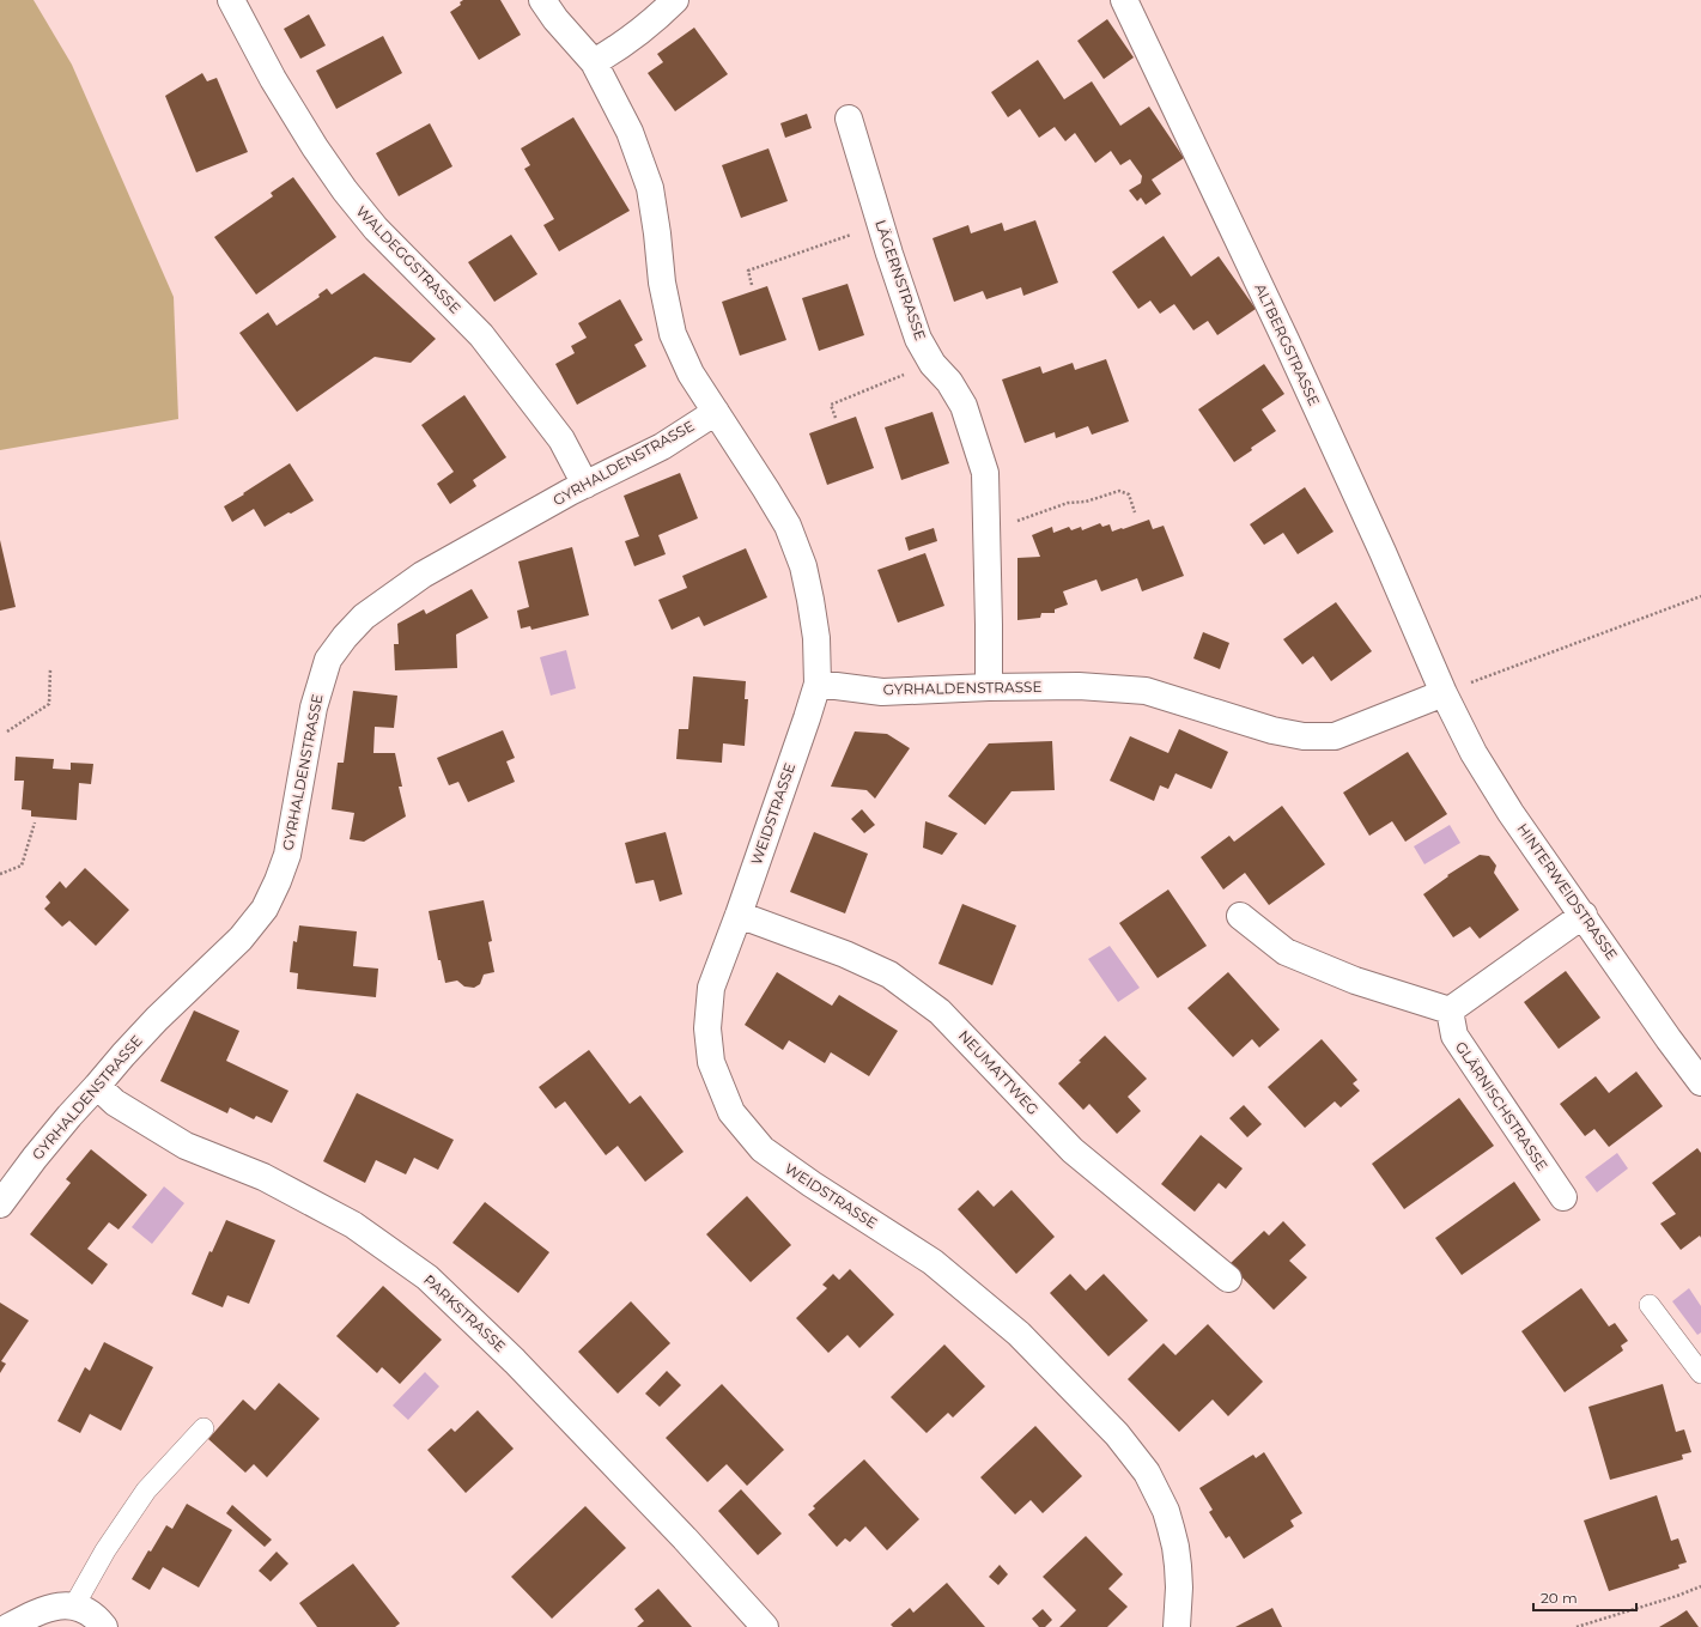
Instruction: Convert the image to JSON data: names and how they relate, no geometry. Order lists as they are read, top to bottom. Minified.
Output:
{"streets":{"street":["WALDEGGSTRASSE","LÄGERNSTRASSE","ALTBERGSTRASSE","GYRHALDENSTRASSE","WEIDSTRASSE","HINTERWEIDSTRASSE","NEUMATTWEG","GLÄRNISCHSTRASSE","PARKSTRASSE"]},"crossings":[["WALDEGGSTRASSE","GYRHALDENSTRASSE"],["LÄGERNSTRASSE","GYRHALDENSTRASSE"],["ALTBERGSTRASSE","GYRHALDENSTRASSE"],["ALTBERGSTRASSE","HINTERWEIDSTRASSE"],["GYRHALDENSTRASSE","WEIDSTRASSE"],["GYRHALDENSTRASSE","HINTERWEIDSTRASSE"],["GYRHALDENSTRASSE","PARKSTRASSE"],["WEIDSTRASSE","NEUMATTWEG"]],"scale_bar":"20 m"}
